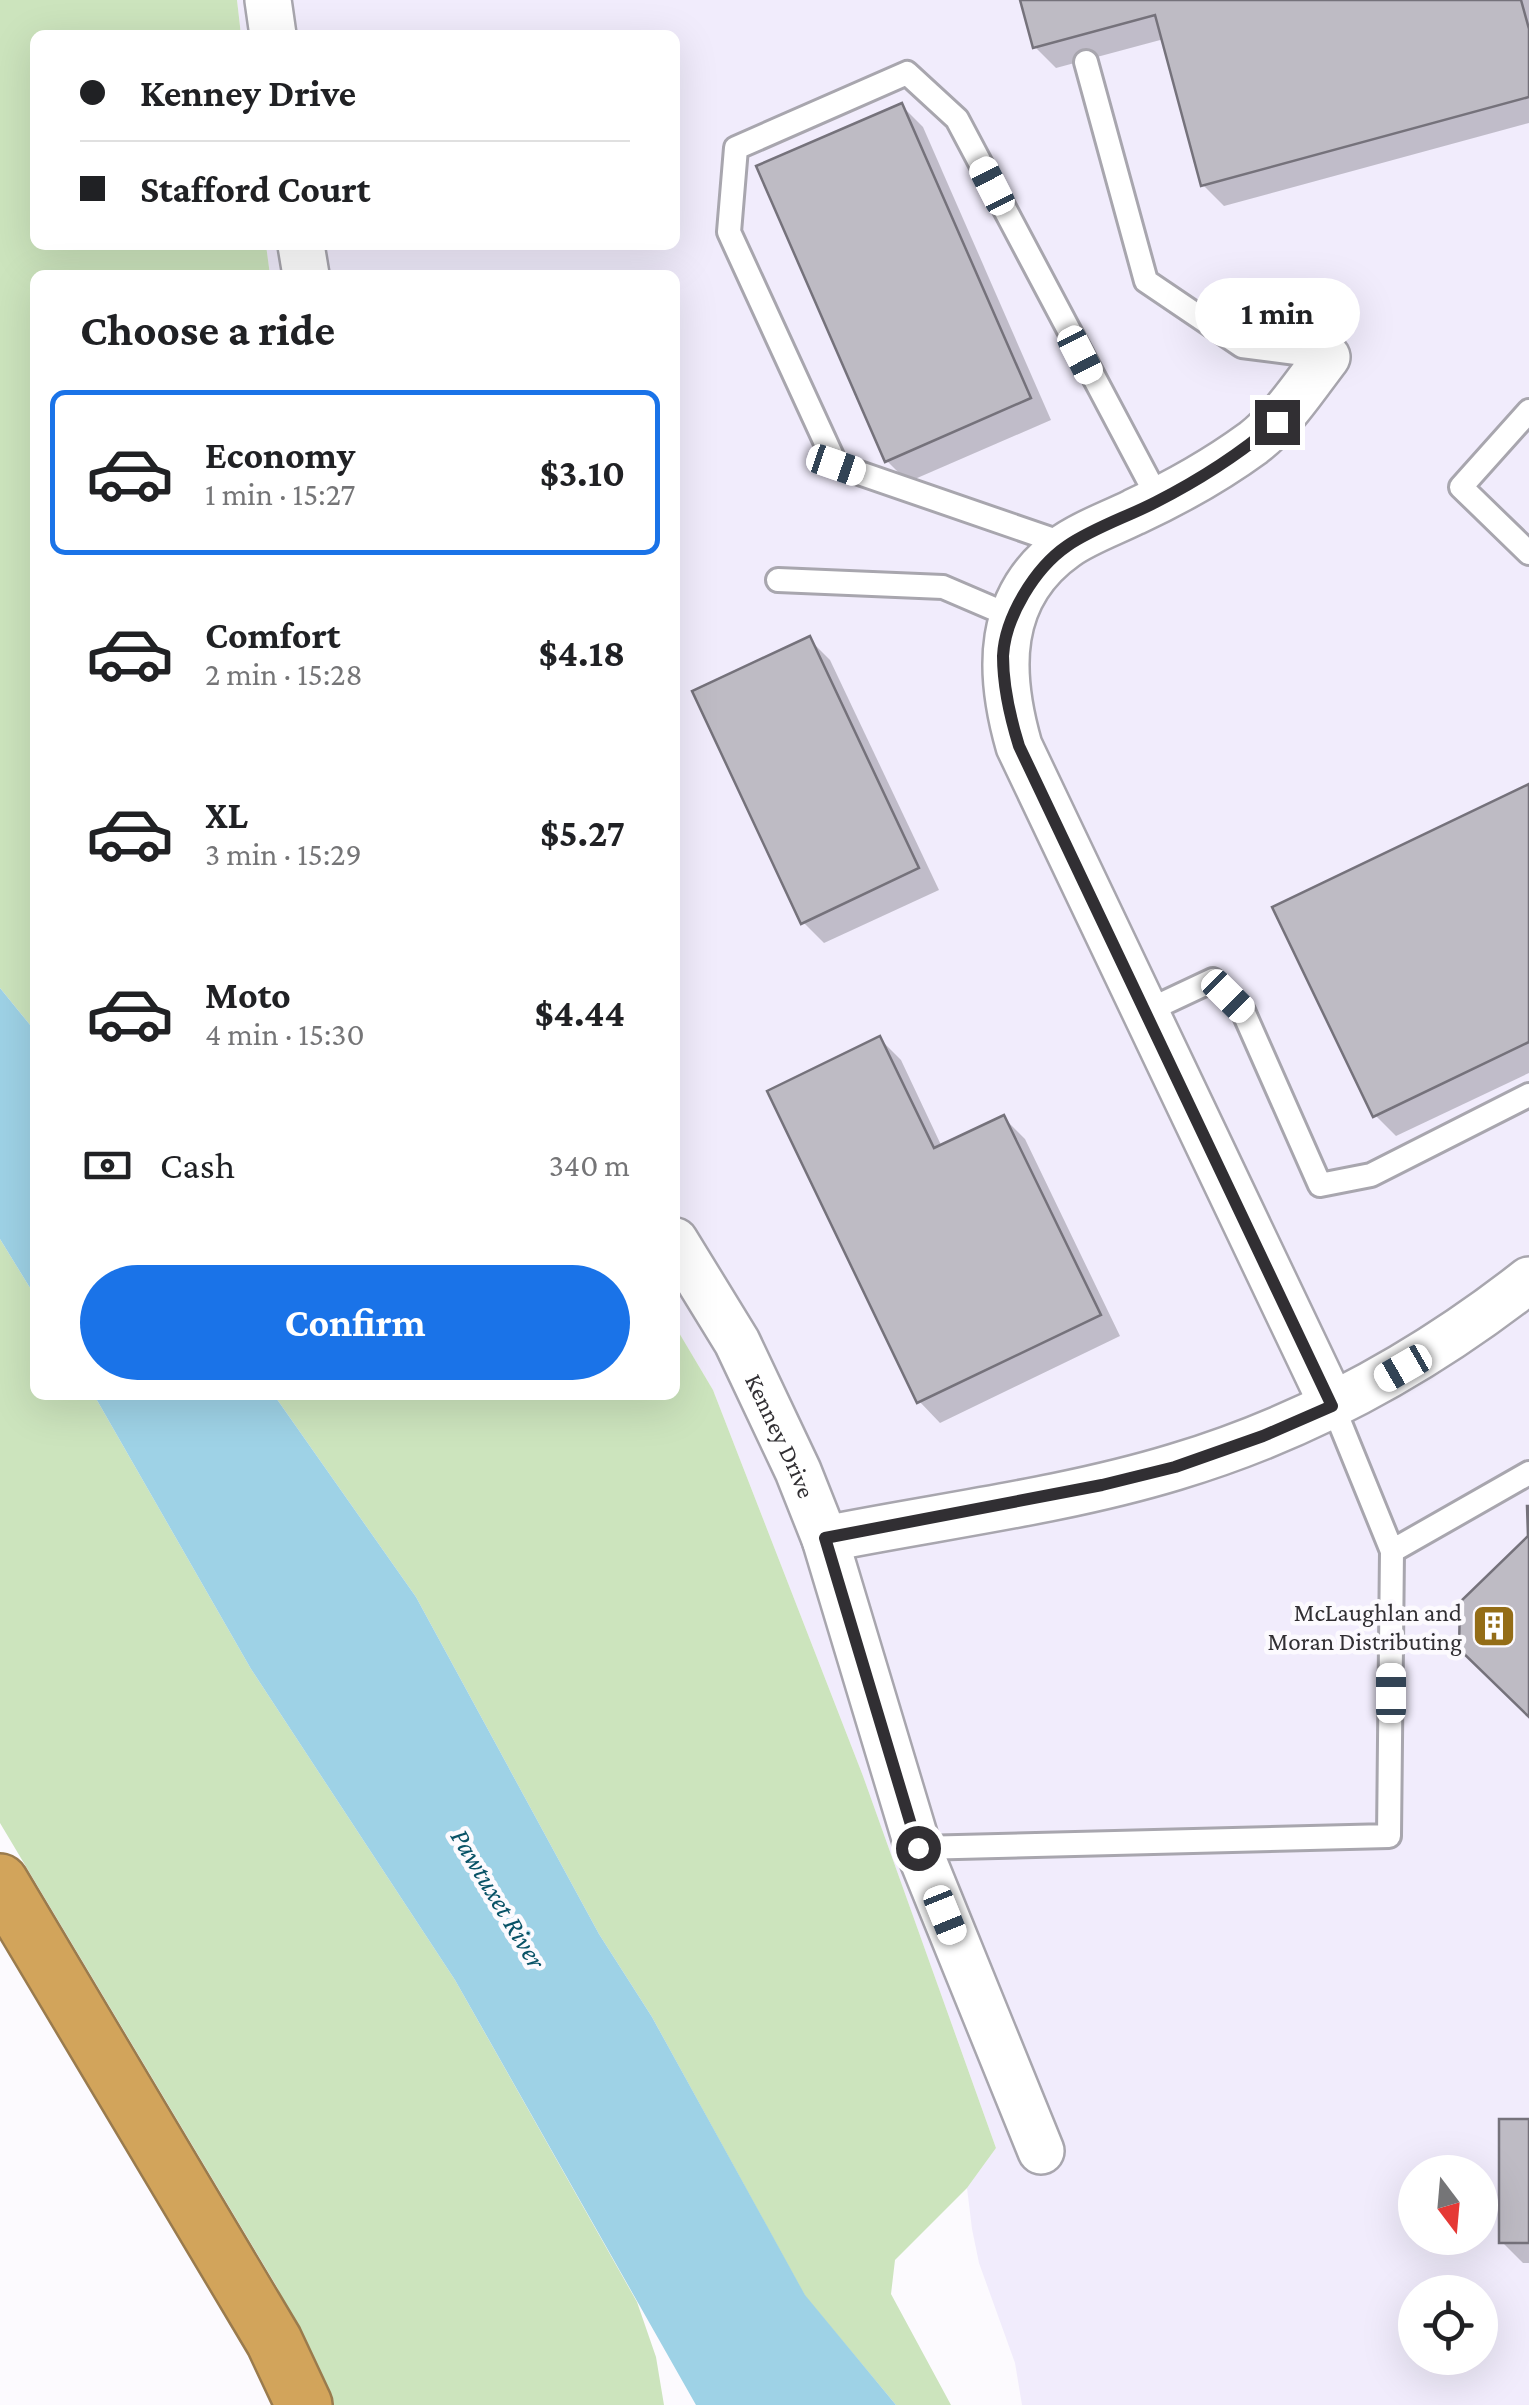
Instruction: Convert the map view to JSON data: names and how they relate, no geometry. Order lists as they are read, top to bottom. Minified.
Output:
{"streets":{"street":["Kenney Drive"]},"water":["Pawtuxet River"],"places":{"building":["McLaughlan and Moran Distributing"]},"north":"bottom","page":{"banner":["Kenney Drive","Stafford Court"],"heading":"Choose a ride","bubble":"1 min","list":[{"name":"Economy","note":"1 min · 15:27","value":"$3.10"},{"name":"Comfort","note":"2 min · 15:28","value":"$4.18"},{"name":"XL","note":"3 min · 15:29","value":"$5.27"},{"name":"Moto","note":"4 min · 15:30","value":"$4.44"}],"pay":["Cash","340 m"],"buttons":"Confirm"}}
